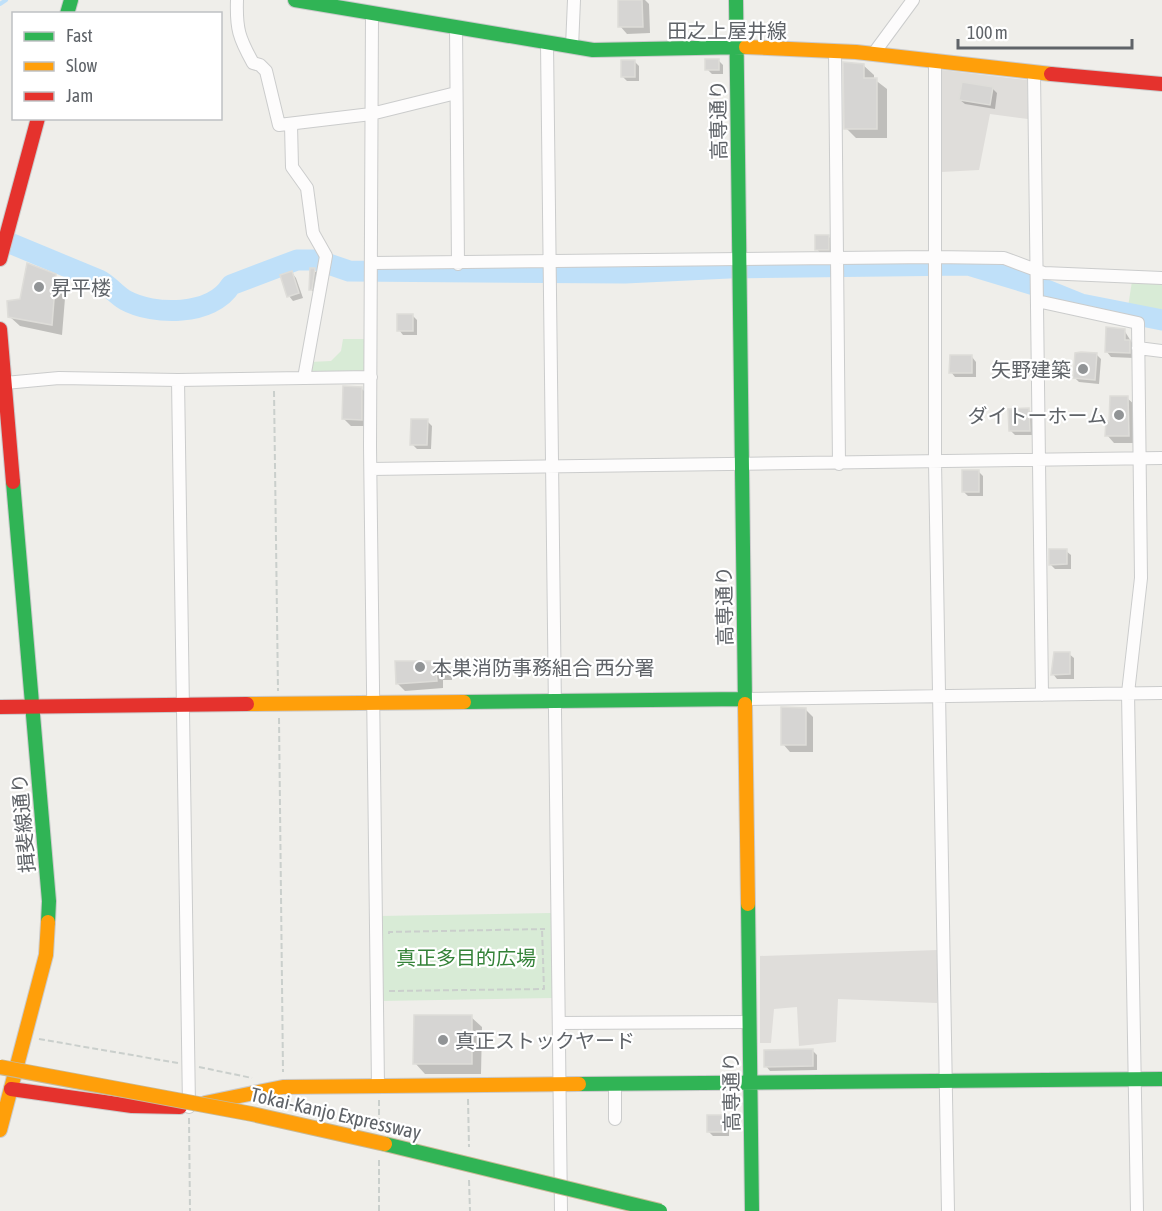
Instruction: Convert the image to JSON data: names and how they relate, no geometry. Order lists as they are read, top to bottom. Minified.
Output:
{"streets":{"main road":["田之上屋井線","高専通り","揖斐線通り","Tokai-Kanjo Expressway"]},"crossings":[["田之上屋井線","高専通り"]],"parks":["真正多目的広場"],"places":["昇平楼","矢野建築","ダイトーホーム","本巣消防事務組合 西分署","真正ストックヤード"],"legend":["Fast","Slow","Jam"],"scale_bar":"100 m"}
